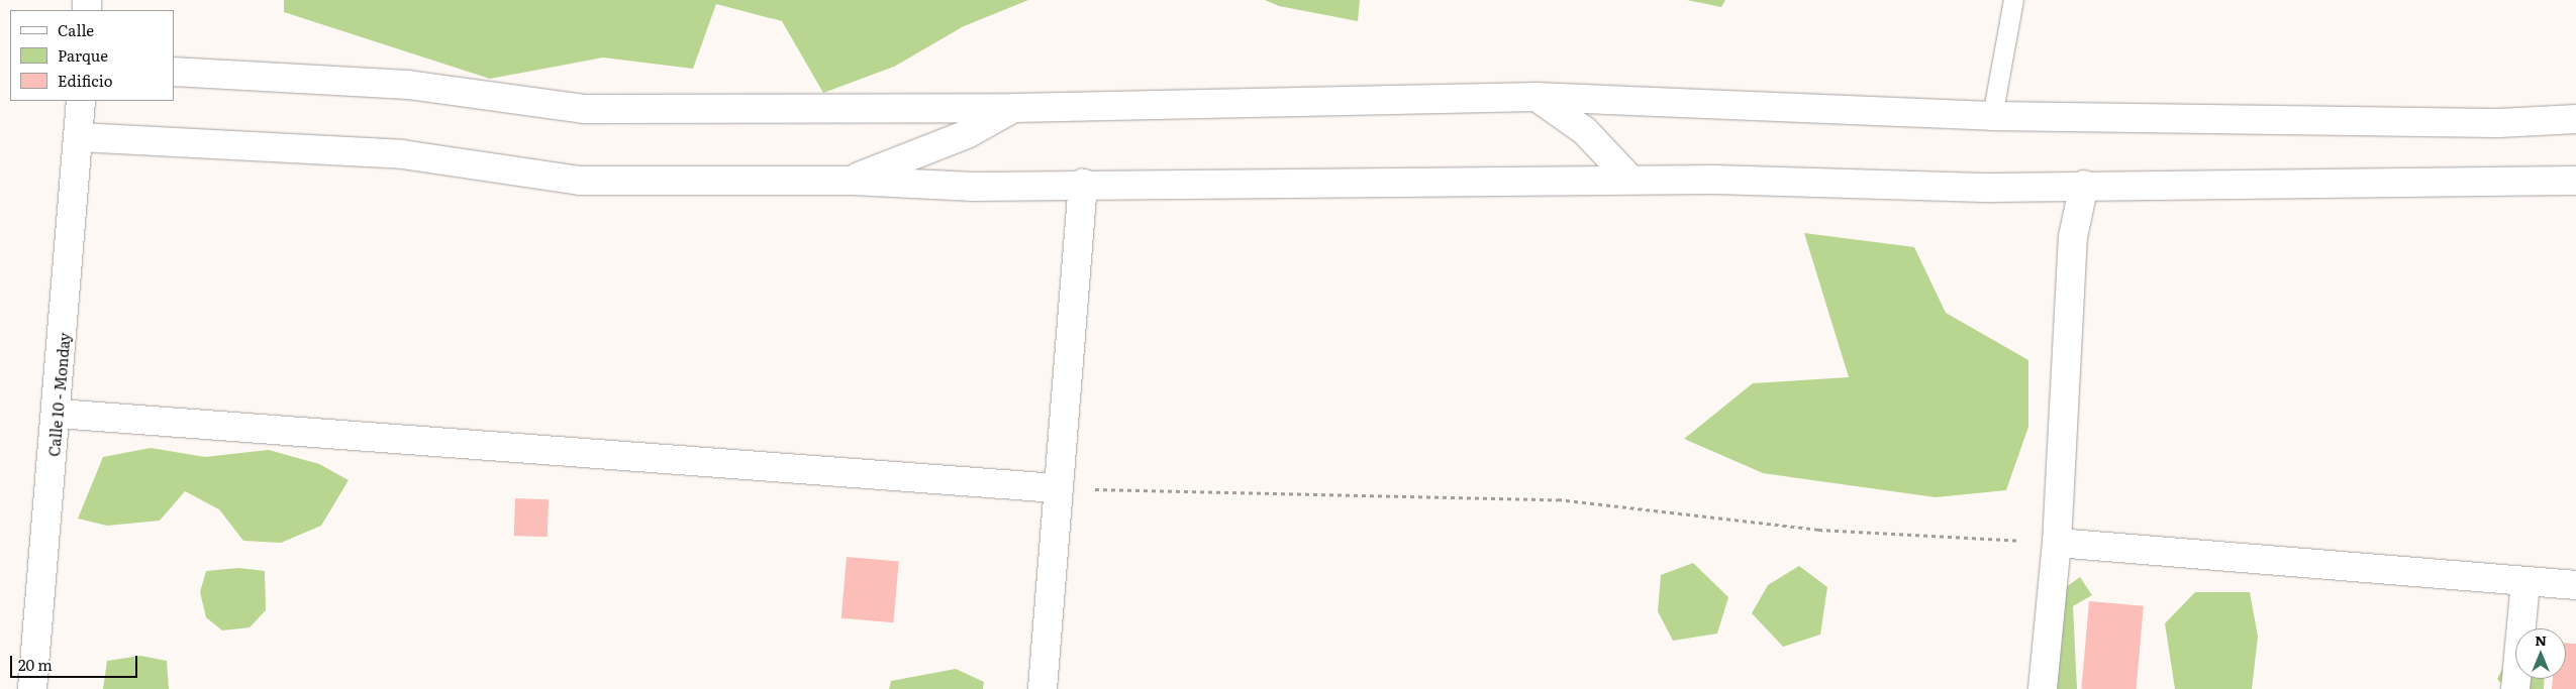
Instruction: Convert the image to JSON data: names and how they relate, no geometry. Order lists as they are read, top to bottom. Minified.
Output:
{"streets":{"street":["Calle 10 - Monday"]},"legend":["Calle","Parque","Edificio"],"scale_bar":"20 m","north":"top"}
